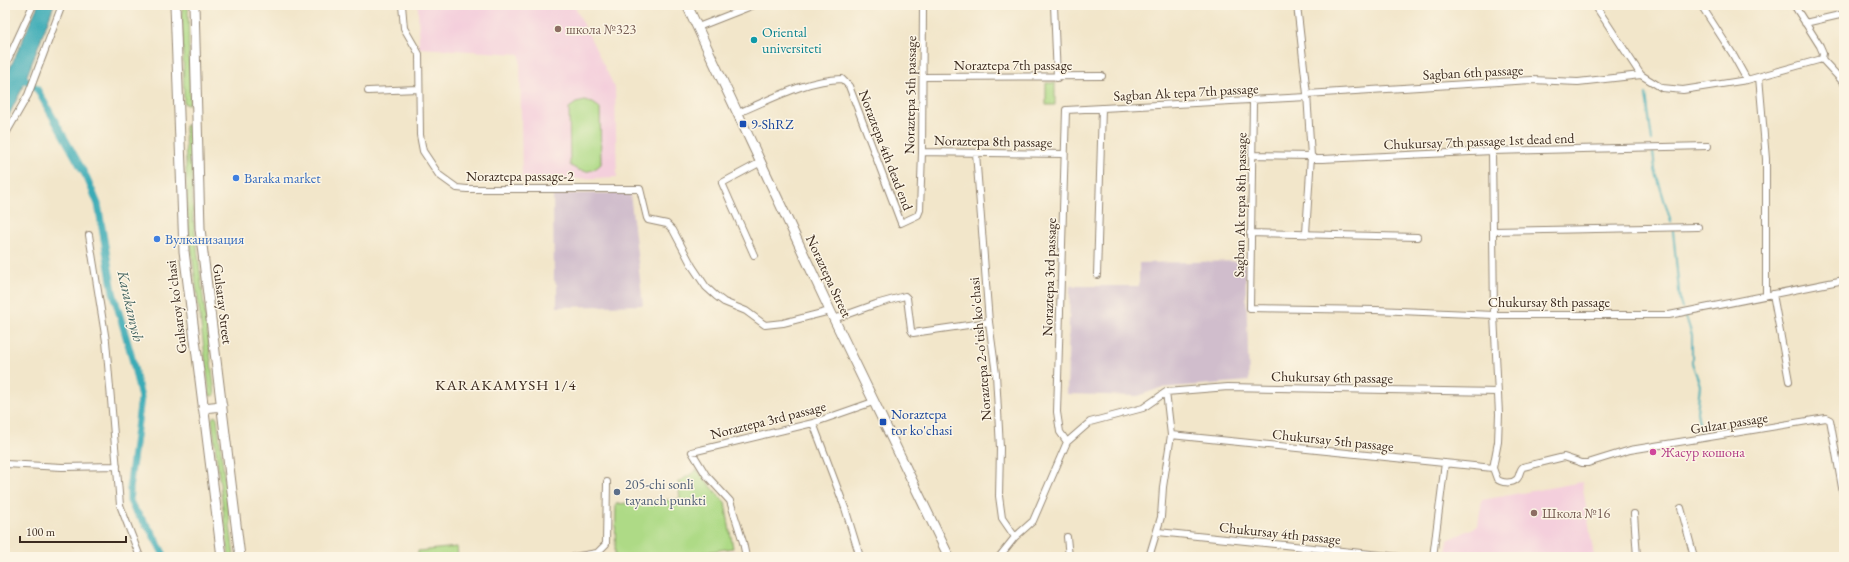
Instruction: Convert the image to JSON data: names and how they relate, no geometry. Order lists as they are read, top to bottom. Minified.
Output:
{"streets":{"main road":["Noraztepa Street","Gulsaray Street","Gulsaroy ko'chasi"],"street":["Noraztepa 7th passage","Sagban 6th passage","Sagban Ak tepa 7th passage","Noraztepa 5th passage","Noraztepa 8th passage","Chukursay 7th passage 1st dead end","Noraztepa 4th dead end","Noraztepa passage-2","Sagban Ak tepa 8th passage","Noraztepa 3rd passage","Chukursay 8th passage","Noraztepa 2-o'tish ko'chasi","Chukursay 6th passage","Gulzаr passage","Chukursay 5th passage","Chukursay 4th passage"]},"crossings":[["Noraztepa 7th passage","Noraztepa 5th passage"],["Sagban 6th passage","Sagban Ak tepa 7th passage"],["Sagban Ak tepa 7th passage","Sagban Ak tepa 8th passage"],["Sagban Ak tepa 7th passage","Noraztepa 3rd passage"],["Noraztepa 5th passage","Noraztepa 8th passage"],["Noraztepa 5th passage","Noraztepa 4th dead end"],["Noraztepa 8th passage","Noraztepa 3rd passage"],["Noraztepa 8th passage","Noraztepa 2-o'tish ko'chasi"],["Chukursay 7th passage 1st dead end","Sagban Ak tepa 8th passage"],["Noraztepa 4th dead end","Noraztepa Street"],["Noraztepa passage-2","Noraztepa Street"],["Sagban Ak tepa 8th passage","Chukursay 8th passage"],["Noraztepa Street","Noraztepa 3rd passage"],["Gulzаr passage","Chukursay 5th passage"]],"districts":["KARAKAMYSH 1/4"],"water":["Karakamysh"],"places":{"other":["школа №323","Oriental universiteti","Baraka market","Вулканизация","Жасур кошона","205-chi sonli tayanch punkti","Школа №16"],"transit":["9-ShRZ","Noraztepa tor ko'chasi"]},"scale_bar":"100 m"}
